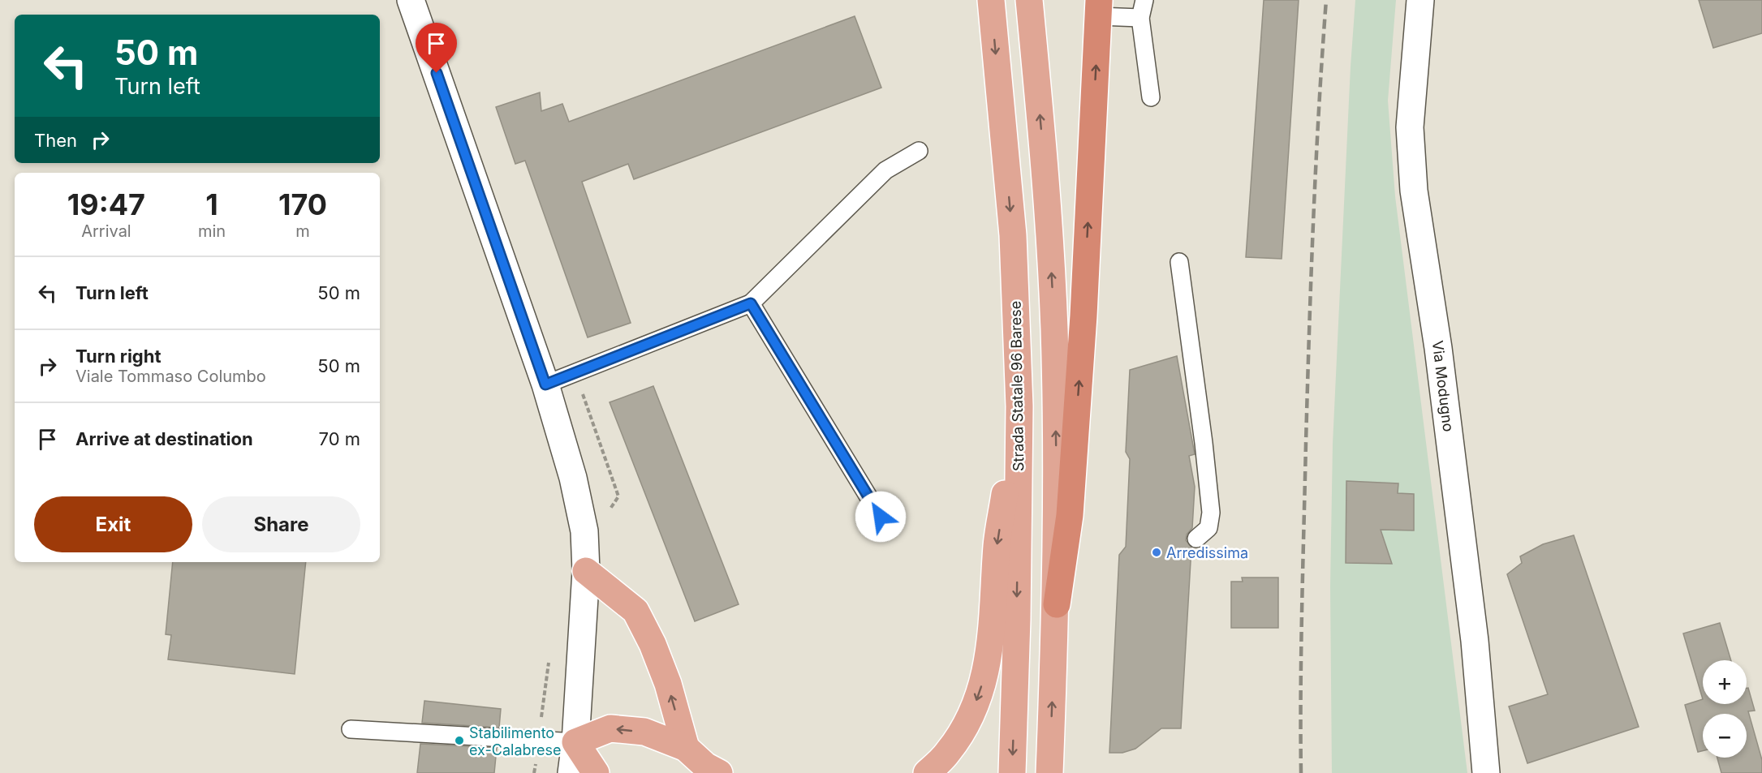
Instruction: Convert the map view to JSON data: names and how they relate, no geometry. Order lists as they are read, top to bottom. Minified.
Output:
{"streets":{"main road":["Strada Statale 96 Barese"],"street":["Via Modugno"]},"places":["Arredissima","Stabilimento ex-Calabrese"],"page":{"turn":["50 m","Turn left"],"then":"Then","eta":["19:47","Arrival","1","min","170","m"],"list":[{"name":"Turn left","value":"50 m"},{"name":"Turn right","note":"Viale Tommaso Columbo","value":"50 m"},{"name":"Arrive at destination","value":"70 m"}],"buttons":["Exit","Share"],"map_buttons":["+","−"]}}
